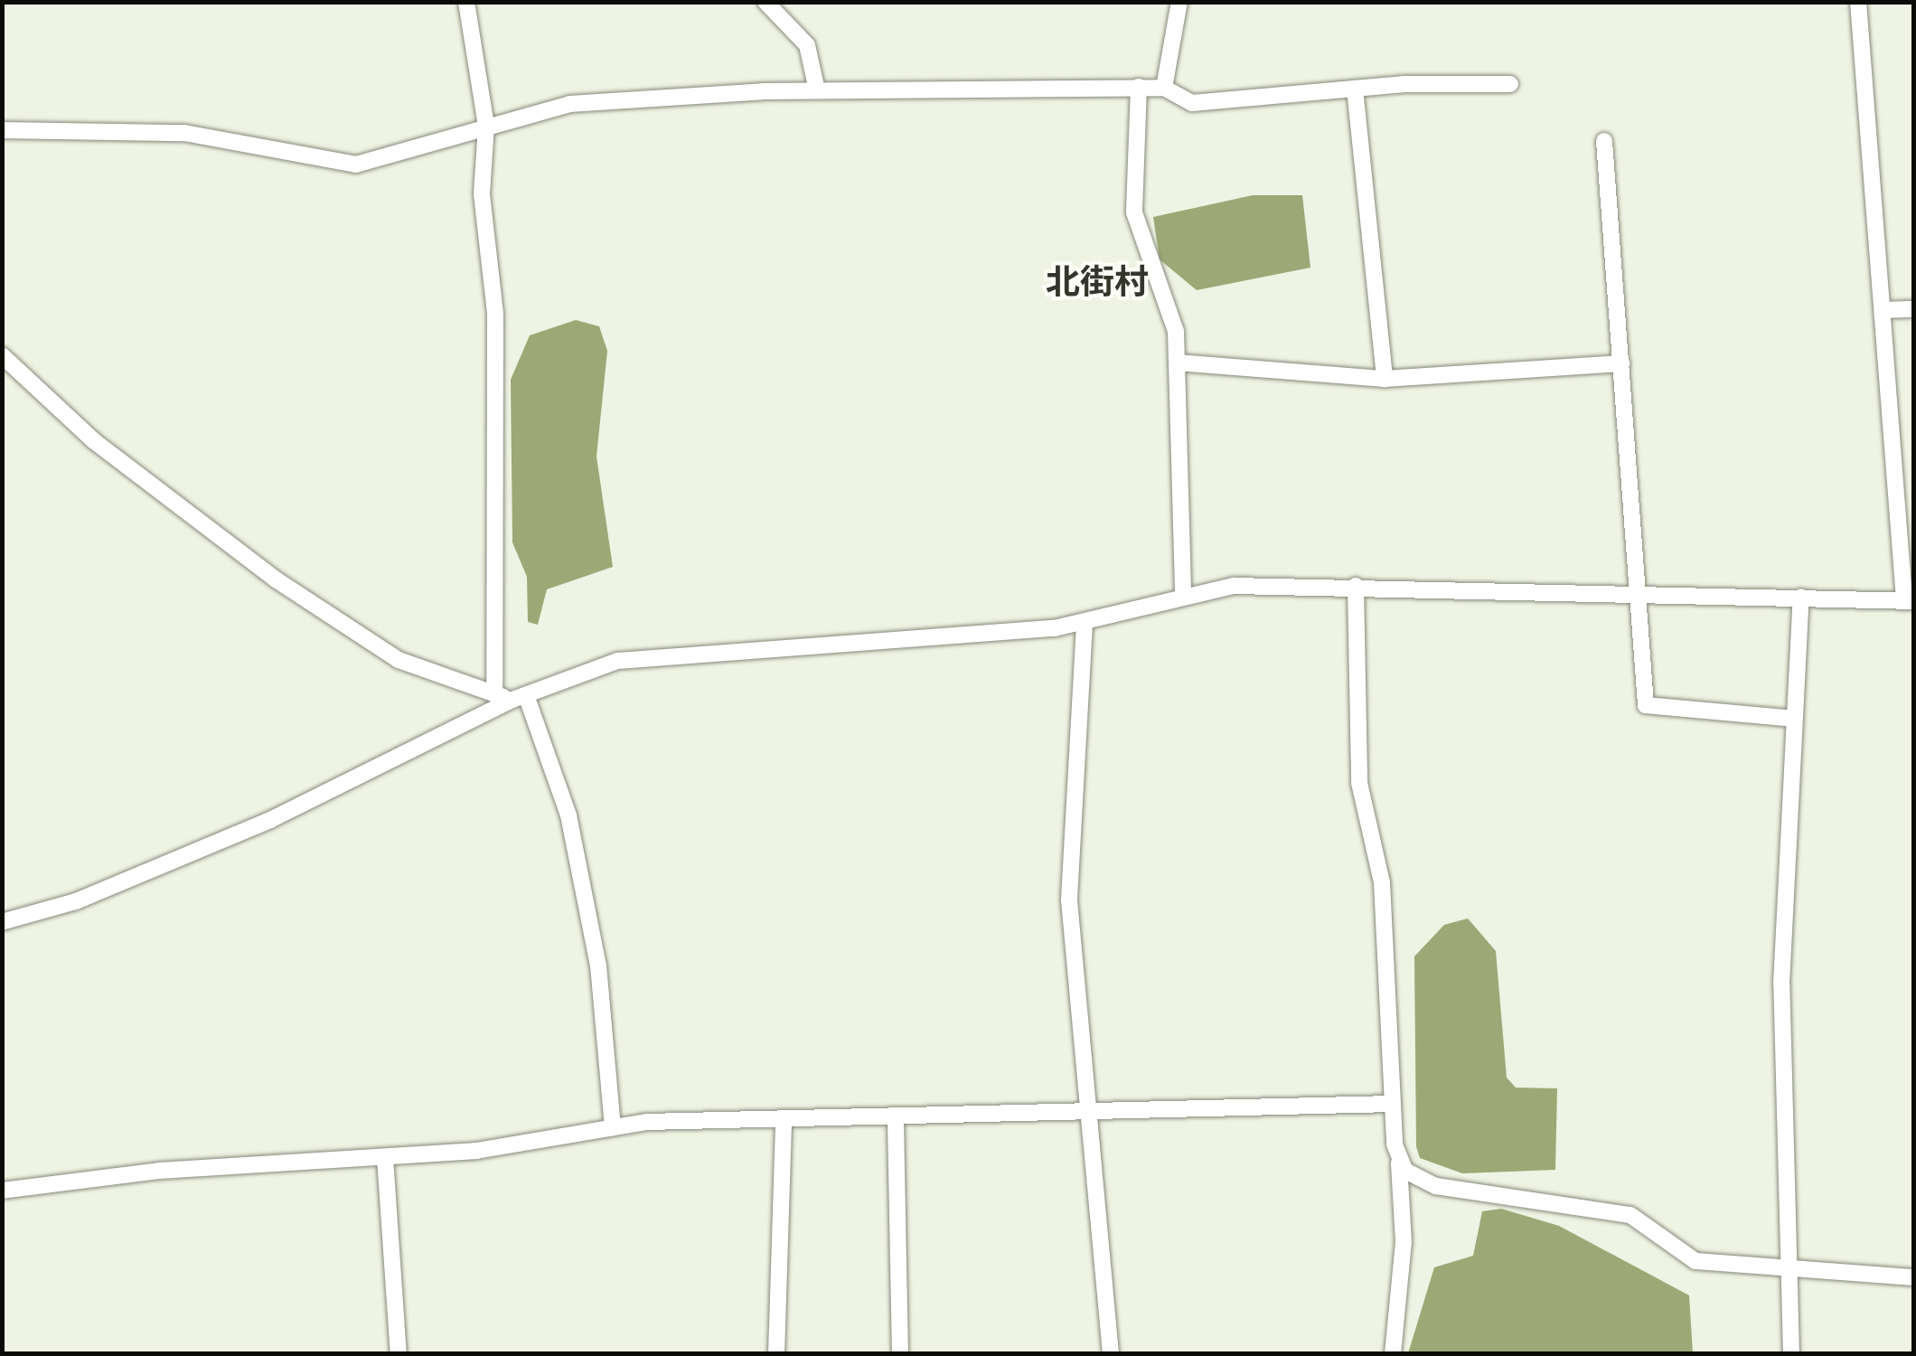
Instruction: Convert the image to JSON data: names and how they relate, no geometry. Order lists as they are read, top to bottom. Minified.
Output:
{"districts":["北街村"]}
